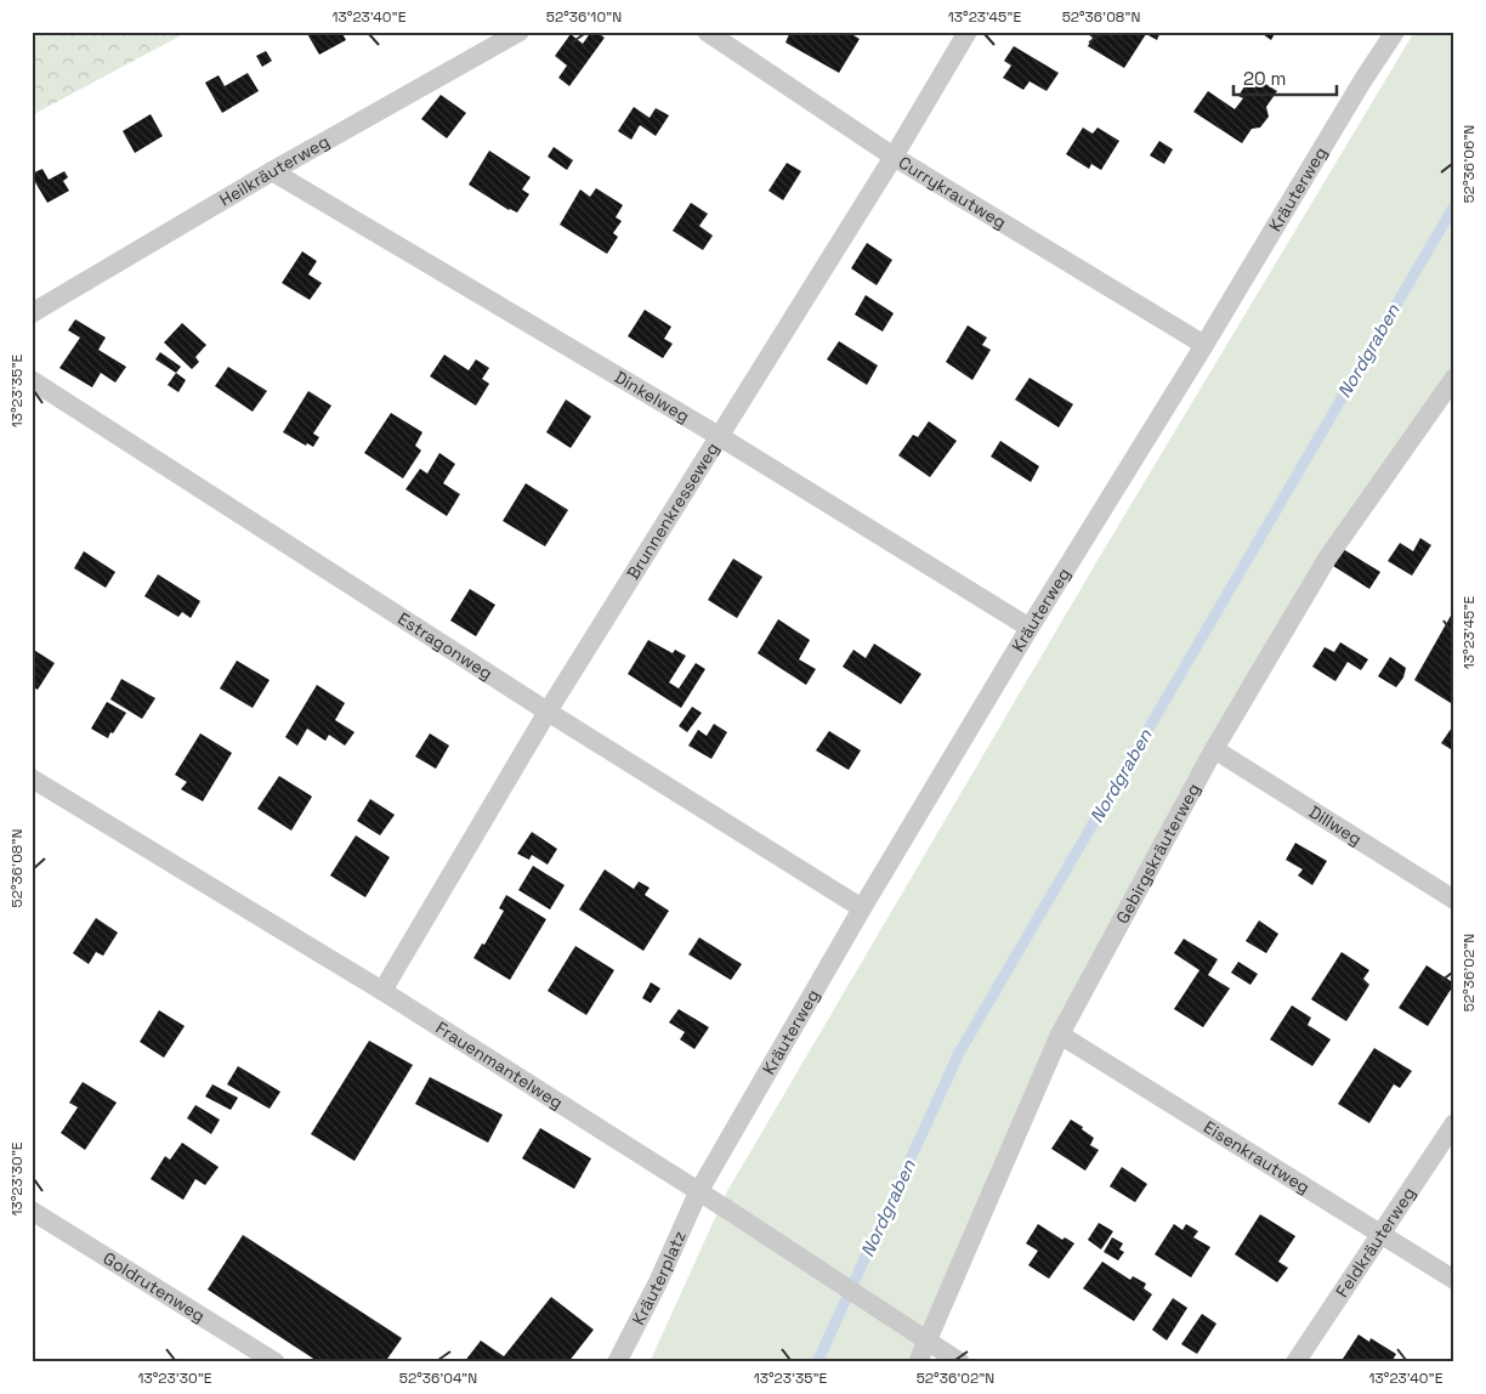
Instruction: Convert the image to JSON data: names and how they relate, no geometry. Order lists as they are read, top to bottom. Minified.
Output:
{"streets":{"lane":["Heilkräuterweg","Kräuterweg","Currykrautweg","Dinkelweg","Brunnenkresseweg","Estragonweg","Dillweg","Gebirgskräuterweg","Frauenmantelweg","Eisenkrautweg","Feldkräuterweg","Kräuterplatz","Goldrutenweg"]},"crossings":[["Heilkräuterweg","Dinkelweg"],["Kräuterweg","Currykrautweg"],["Kräuterweg","Dinkelweg"],["Kräuterweg","Estragonweg"],["Kräuterweg","Frauenmantelweg"],["Kräuterweg","Kräuterplatz"],["Currykrautweg","Brunnenkresseweg"],["Dinkelweg","Brunnenkresseweg"],["Brunnenkresseweg","Estragonweg"],["Brunnenkresseweg","Frauenmantelweg"],["Dillweg","Gebirgskräuterweg"],["Gebirgskräuterweg","Frauenmantelweg"],["Gebirgskräuterweg","Eisenkrautweg"],["Frauenmantelweg","Kräuterplatz"],["Eisenkrautweg","Feldkräuterweg"]],"water":["Nordgraben"],"scale_bar":"20 m","coordinates":["13°23'40\"E","52°36'10\"N","13°23'45\"E","52°36'08\"N","52°36'06\"N","13°23'35\"E","52°36'02\"N","13°23'30\"E","52°36'04\"N"]}
